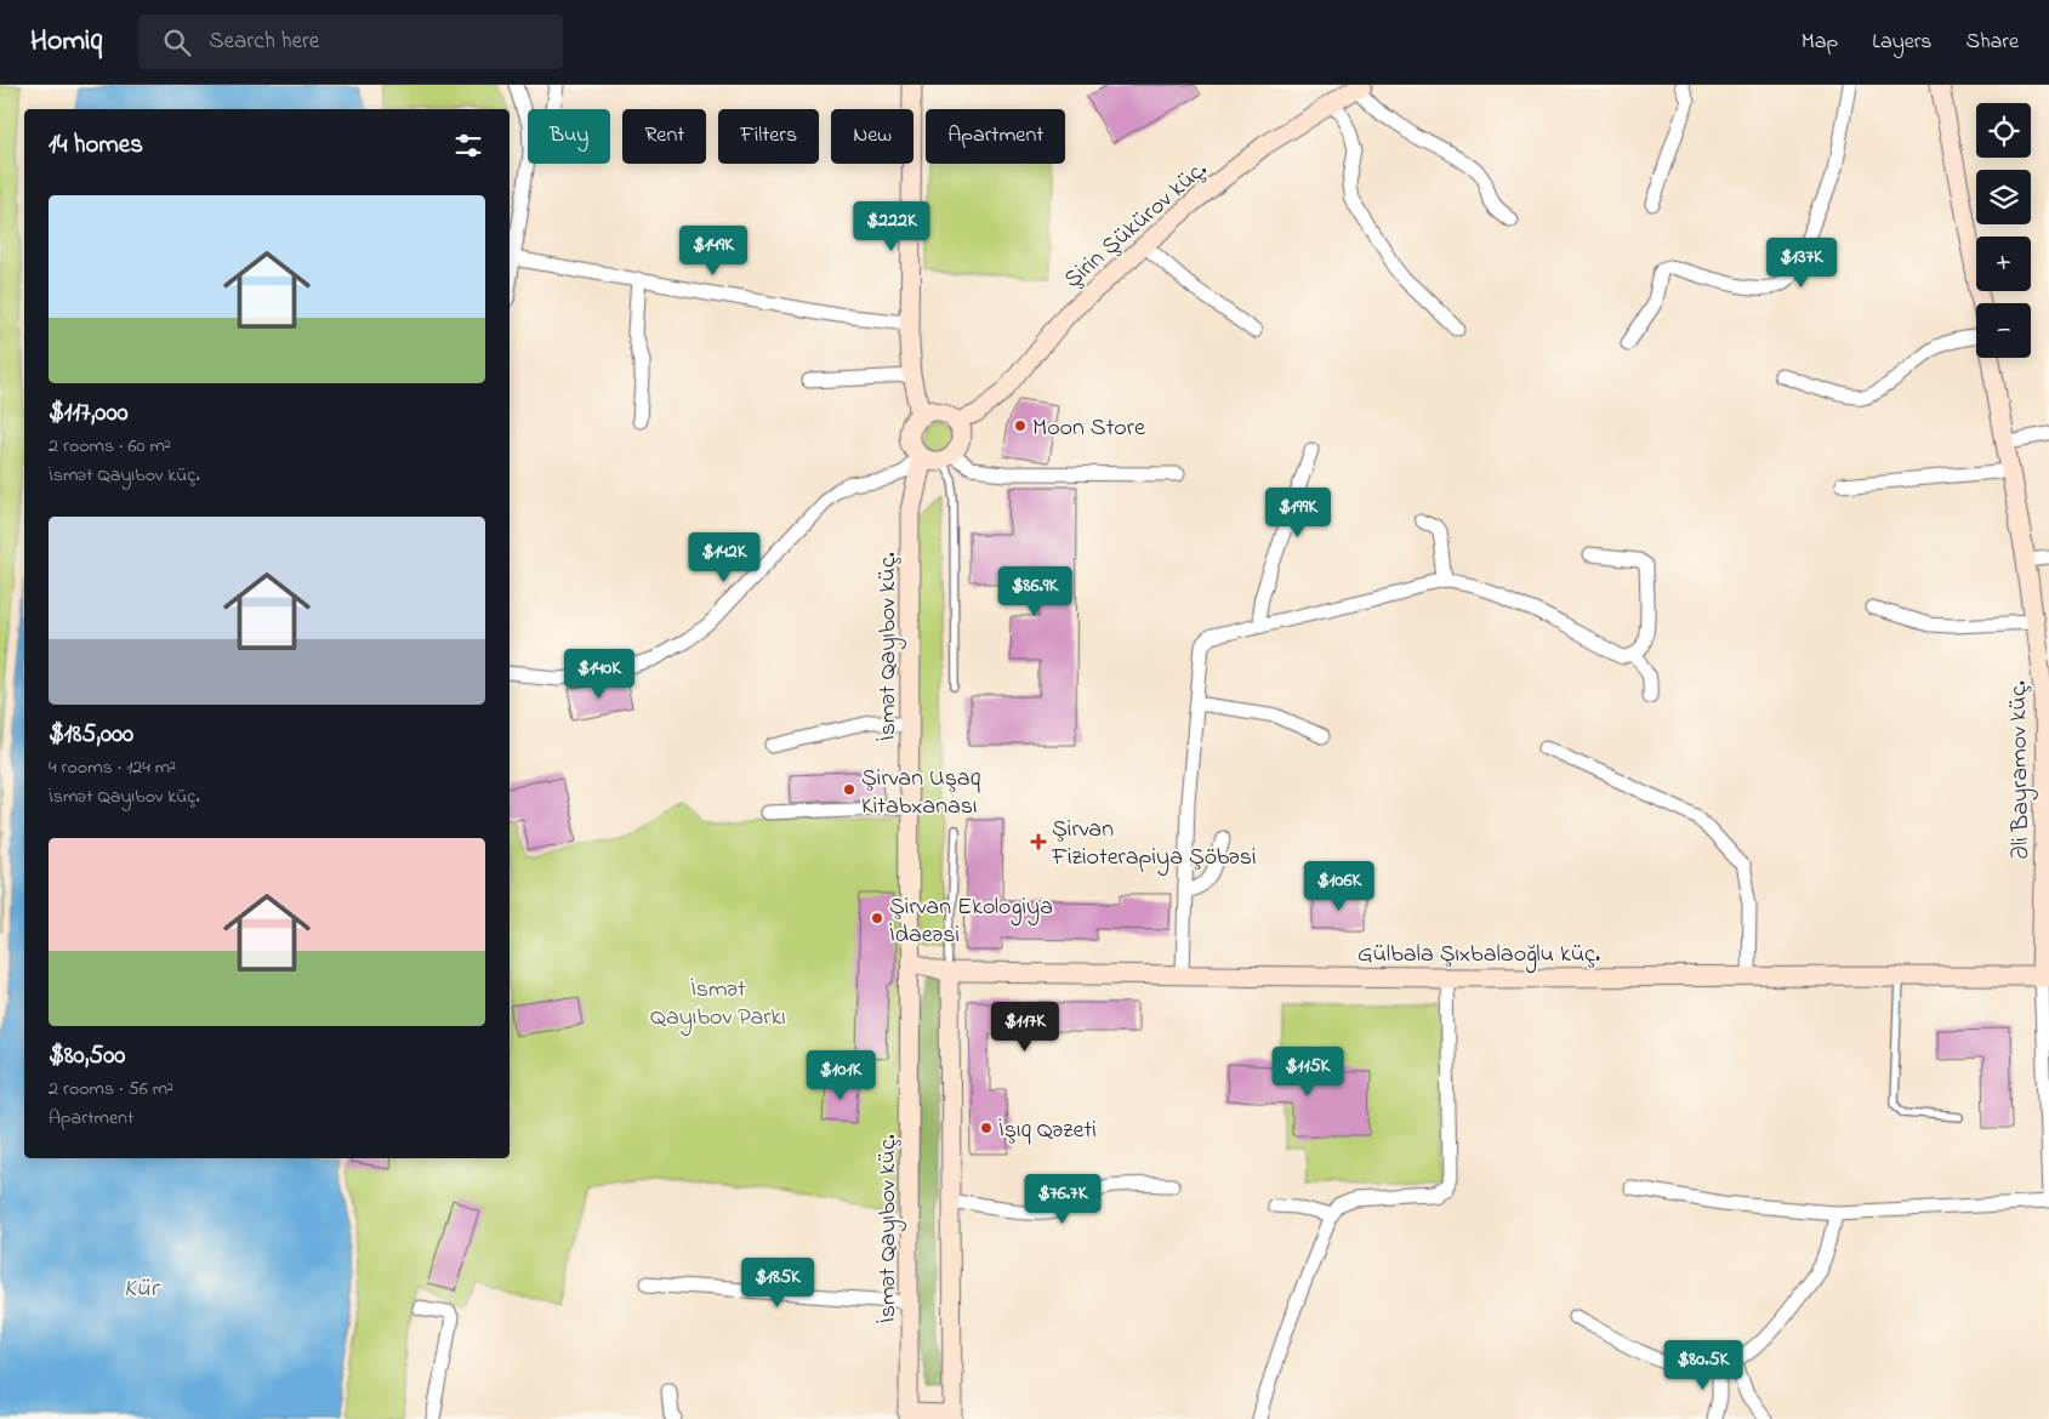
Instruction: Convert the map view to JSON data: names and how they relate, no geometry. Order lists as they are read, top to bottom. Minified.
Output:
{"streets":{"street":["Şirin Şükürov küç.","İsmət Qayıbov küç.","Əli Bayramov küç.","Gülbala Şıxbalaoğlu küç."]},"crossings":[["Şirin Şükürov küç.","İsmət Qayıbov küç."],["İsmət Qayıbov küç.","Gülbala Şıxbalaoğlu küç."],["Əli Bayramov küç.","Gülbala Şıxbalaoğlu küç."]],"water":["Kür"],"parks":["İsmət Qayıbov Parkı"],"places":{"other":["Moon Store","Şirvan Uşaq Kitabxanası","Şirvan Ekologiya İdaeəsi","İşıq Qəzeti"],"health":["Şirvan Fizioterapiya Şöbəsi"]},"page":{"header":"Homiq","search":"Search here","nav":["Map","Layers","Share"],"map_buttons":["+","−"],"chip":["Buy","Rent","Filters","New","Apartment"],"heading":"14 homes","list":[{"name":"$117,000","note":"2 rooms · 60 m² · İsmət Qayıbov küç."},{"name":"$185,000","note":"4 rooms · 124 m² · İsmət Qayıbov küç."},{"name":"$80,500","note":"2 rooms · 56 m² · Apartment"}],"price":["$222K","$149K","$137K","$199K","$142K","$86.9K","$140K","$106K","$117K","$115K","$101K","$76.7K","$185K","$80.5K"]}}
